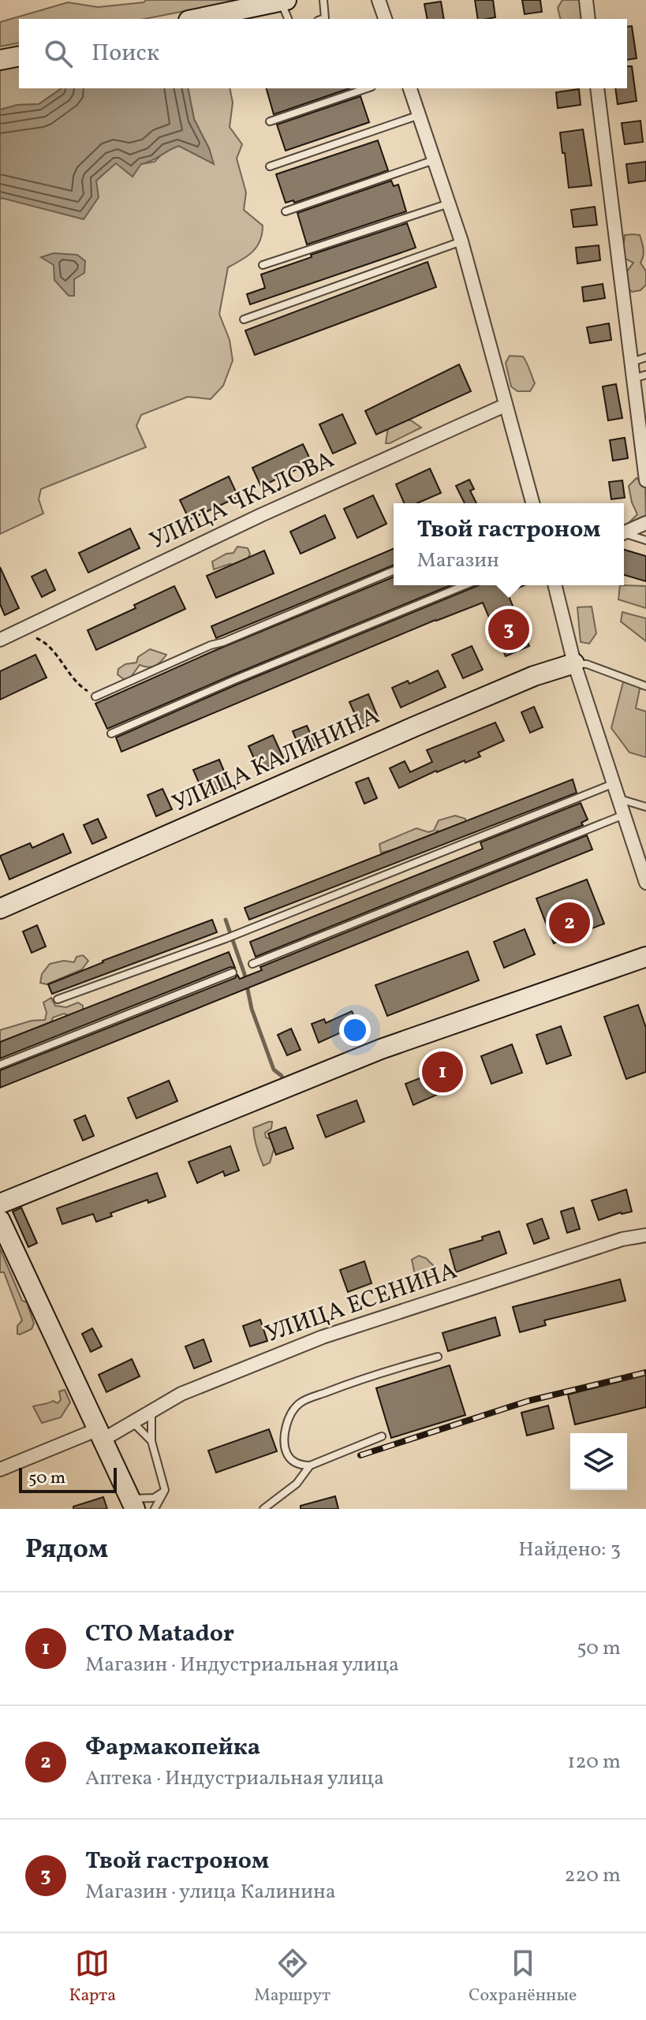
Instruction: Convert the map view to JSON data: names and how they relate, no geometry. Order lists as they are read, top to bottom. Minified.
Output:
{"streets":{"street":["УЛИЦА ЧКАЛОВА","УЛИЦА КАЛИНИНА","УЛИЦА ЕСЕНИНА"]},"scale_bar":"50 m","page":{"search":"Поиск","popup":["Твой гастроном","Магазин"],"pins":["3","2","1"],"scale":"50 m","heading":["Рядом","Найдено: 3"],"list":[{"mark":"1","name":"СТО Matador","note":"Магазин · Индустриальная улица","value":"50 m"},{"mark":"2","name":"Фармакопейка","note":"Аптека · Индустриальная улица","value":"120 m"},{"mark":"3","name":"Твой гастроном","note":"Магазин · улица Калинина","value":"220 m"}],"nav":["Карта","Маршрут","Сохранённые"]}}
